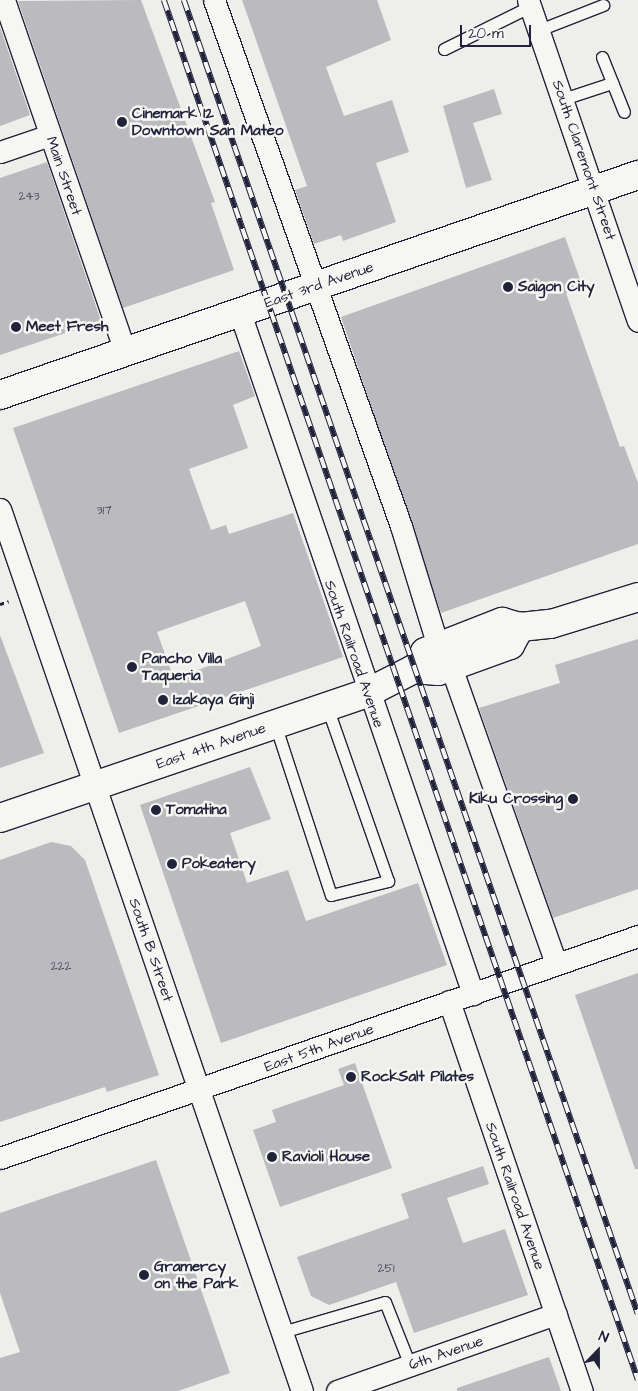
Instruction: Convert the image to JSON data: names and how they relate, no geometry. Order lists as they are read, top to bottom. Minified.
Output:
{"streets":{"main road":["East 3rd Avenue","East 4th Avenue"],"street":["South Claremont Street","Main Street","South Railroad Avenue","South B Street","East 5th Avenue","6th Avenue"]},"crossings":[["South Claremont Street","East 3rd Avenue"],["Main Street","East 3rd Avenue"],["East 3rd Avenue","South Railroad Avenue"],["South Railroad Avenue","East 4th Avenue"],["South Railroad Avenue","East 5th Avenue"],["South Railroad Avenue","6th Avenue"],["East 4th Avenue","South B Street"],["South B Street","East 5th Avenue"]],"places":["Cinemark 12 Downtown San Mateo","Saigon City","Meet Fresh","Pancho Villa Taqueria","Izakaya Ginji","Kiku Crossing","Tomatina","Pokeatery","RockSalt Pilates","Ravioli House","Gramercy on the Park"],"house_numbers":["243","317","222","251"],"scale_bar":"20 m","north":"top"}
